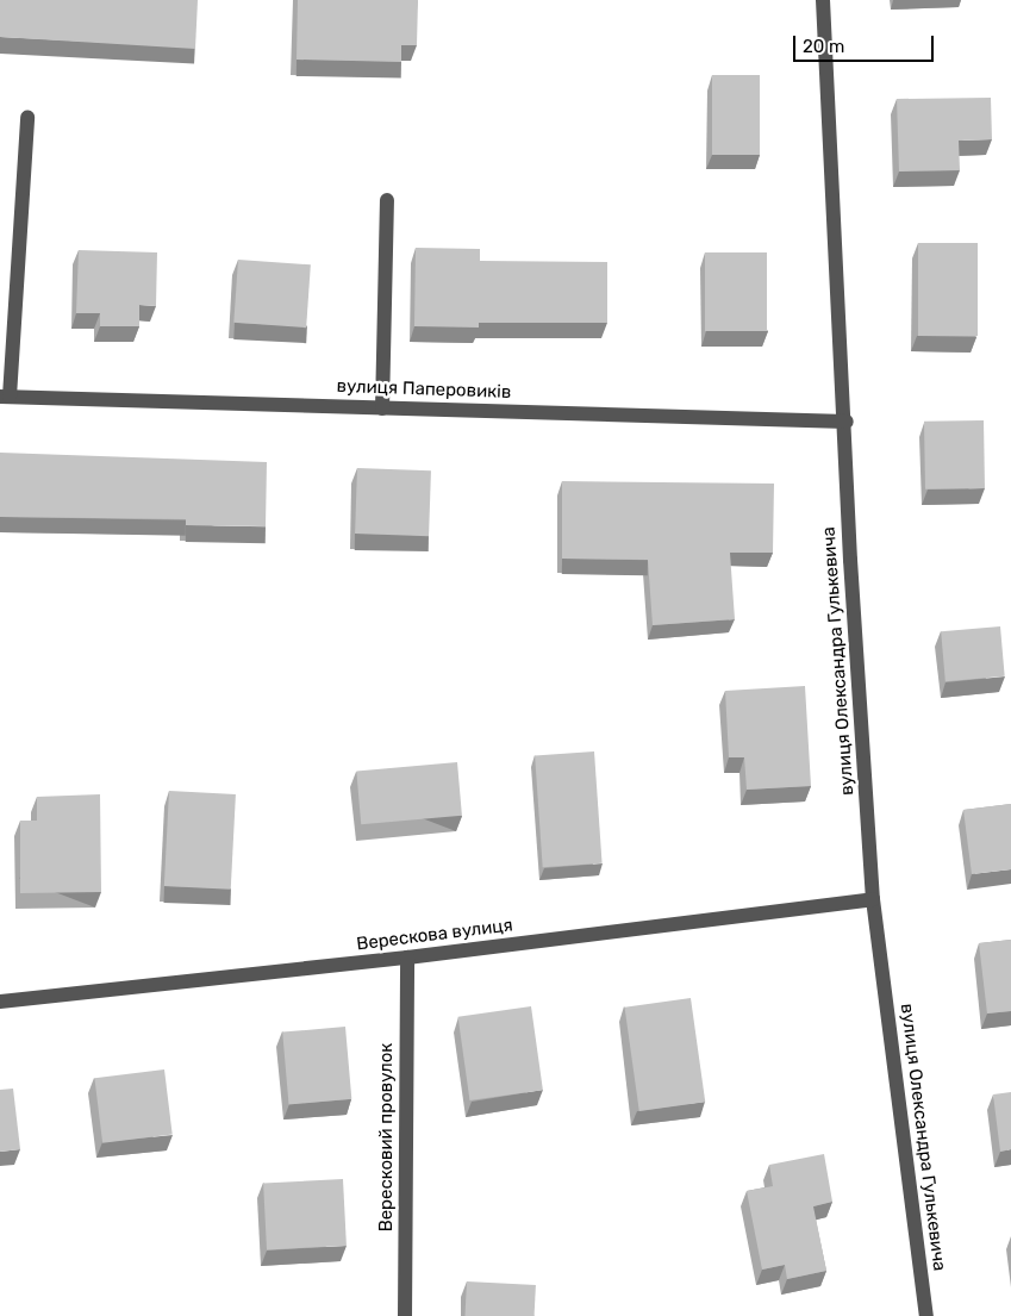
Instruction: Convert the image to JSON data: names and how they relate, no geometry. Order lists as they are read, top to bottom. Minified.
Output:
{"streets":{"street":["вулиця Паперовиків","вулиця Олександра Гулькевича","Верескова вулиця","Вересковий провулок"]},"crossings":[["вулиця Паперовиків","вулиця Олександра Гулькевича"],["вулиця Олександра Гулькевича","Верескова вулиця"],["Верескова вулиця","Вересковий провулок"]],"scale_bar":"20 m"}
